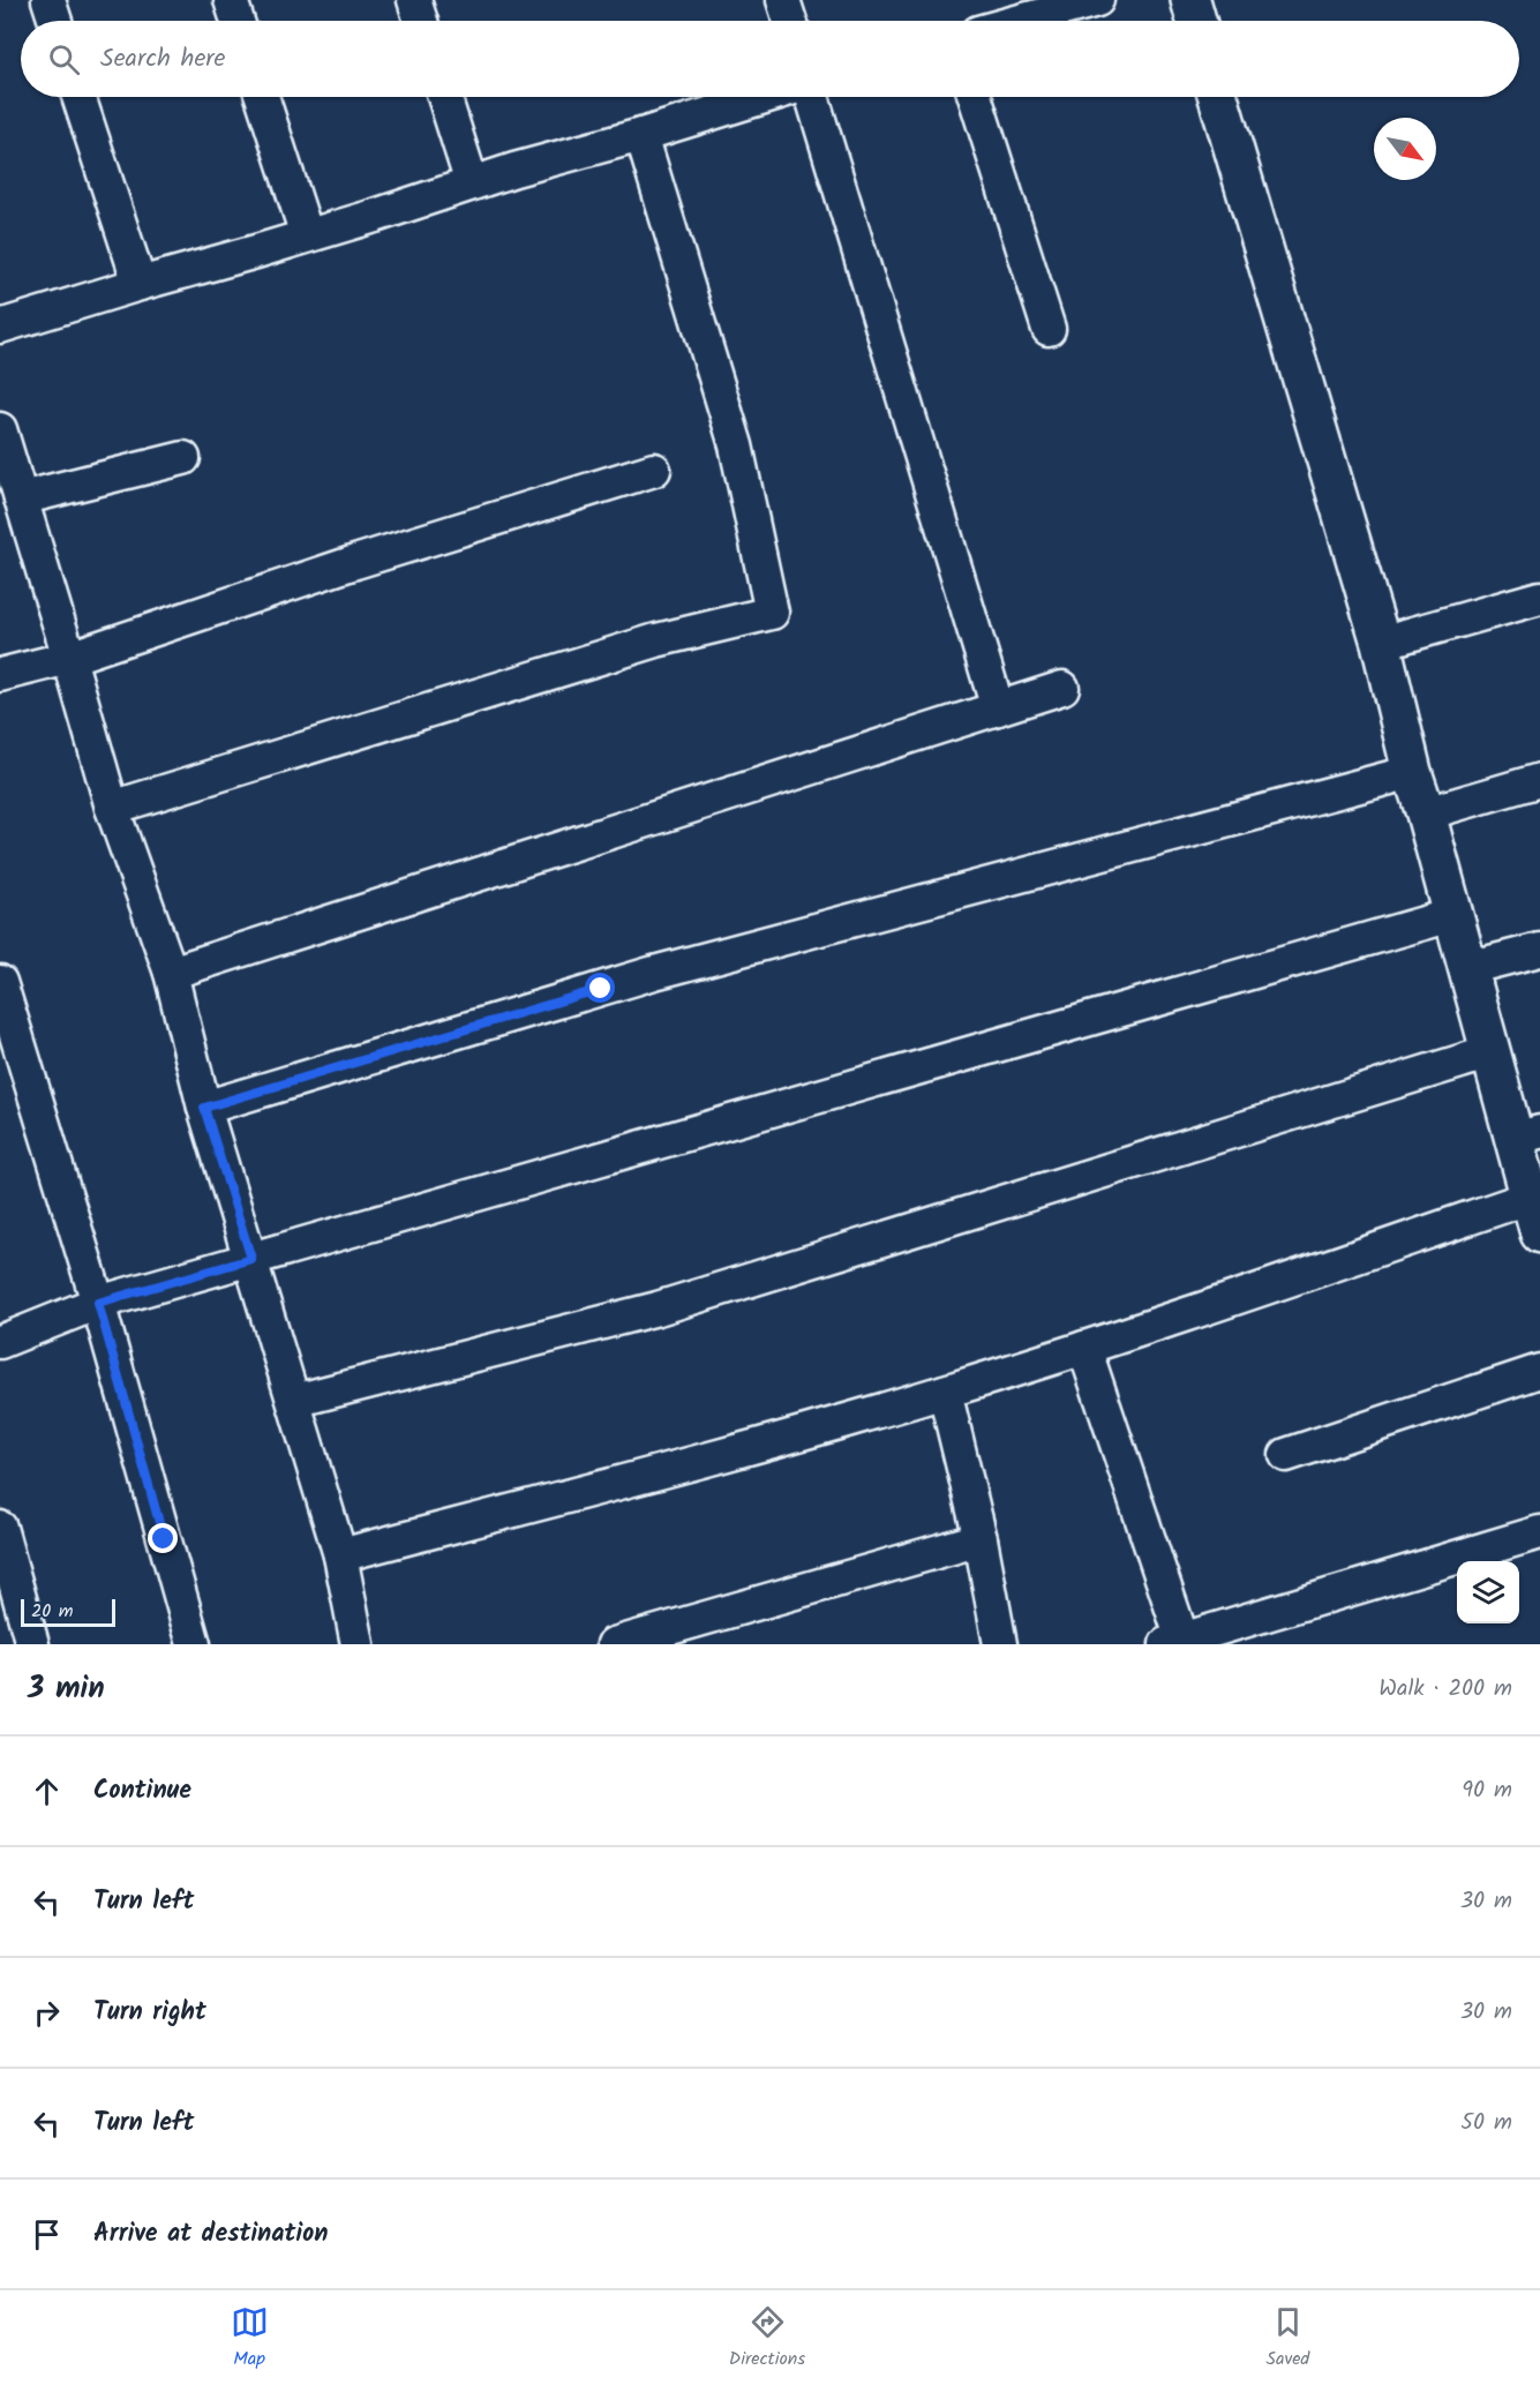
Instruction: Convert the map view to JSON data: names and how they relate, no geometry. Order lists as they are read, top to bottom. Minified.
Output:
{"scale_bar":"20 m","north":"bottom right","page":{"search":"Search here","scale":"20 m","heading":["3 min","Walk · 200 m"],"list":[["Continue","90 m"],["Turn left","30 m"],["Turn right","30 m"],["Turn left","50 m"],"Arrive at destination"],"nav":["Map","Directions","Saved"]}}
